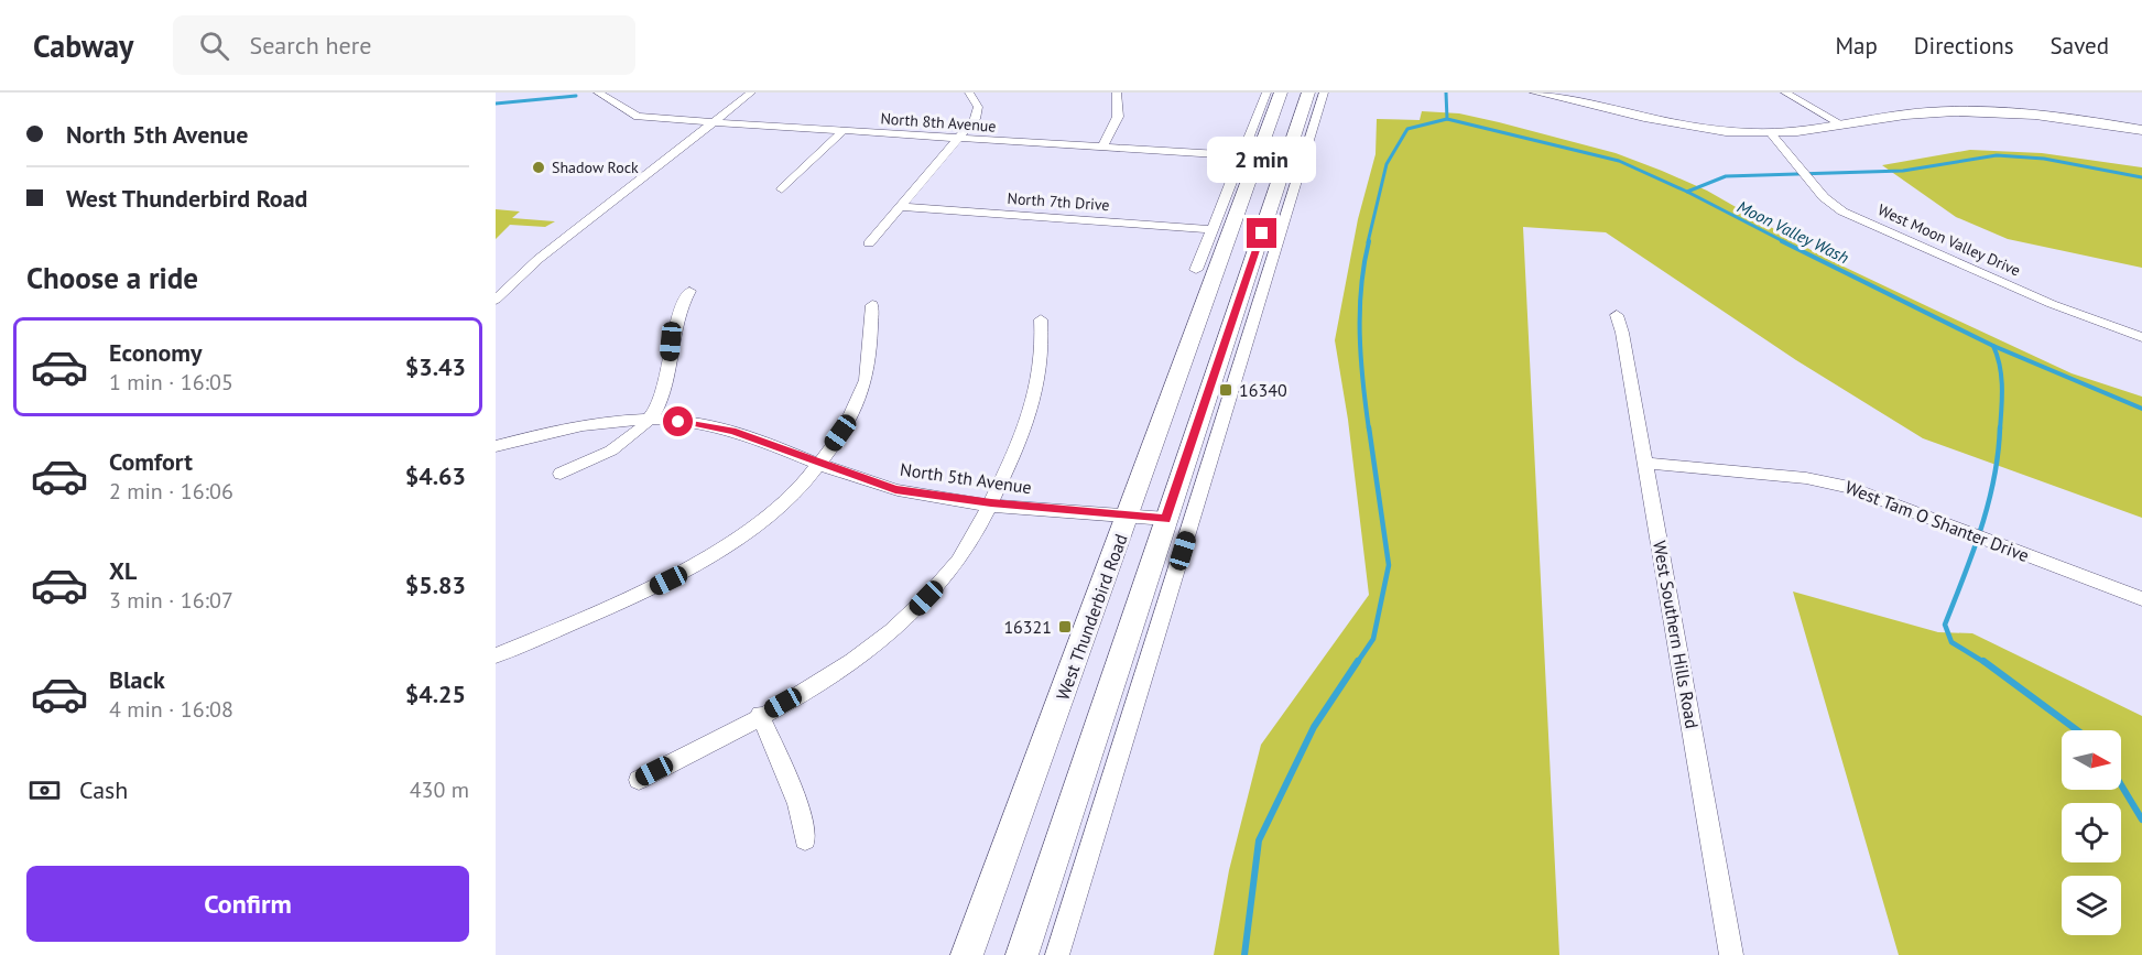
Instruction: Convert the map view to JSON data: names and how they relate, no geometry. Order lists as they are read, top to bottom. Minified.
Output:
{"streets":{"main road":["West Thunderbird Road"],"street":["North 8th Avenue","North 7th Drive","West Moon Valley Drive","North 5th Avenue","West Tam O Shanter Drive","West Southern Hills Road"]},"crossings":[["North 8th Avenue","West Thunderbird Road"],["North 7th Drive","West Thunderbird Road"],["North 5th Avenue","West Thunderbird Road"],["West Tam O Shanter Drive","West Southern Hills Road"]],"water":["Moon Valley Wash"],"places":{"other":["Shadow Rock"],"transit":["16340","16321"]},"north":"right","page":{"header":"Cabway","search":"Search here","nav":["Map","Directions","Saved"],"banner":["North 5th Avenue","West Thunderbird Road"],"bubble":"2 min","heading":"Choose a ride","list":[{"name":"Economy","note":"1 min · 16:05","value":"$3.43"},{"name":"Comfort","note":"2 min · 16:06","value":"$4.63"},{"name":"XL","note":"3 min · 16:07","value":"$5.83"},{"name":"Black","note":"4 min · 16:08","value":"$4.25"}],"pay":["Cash","430 m"],"buttons":"Confirm"}}
